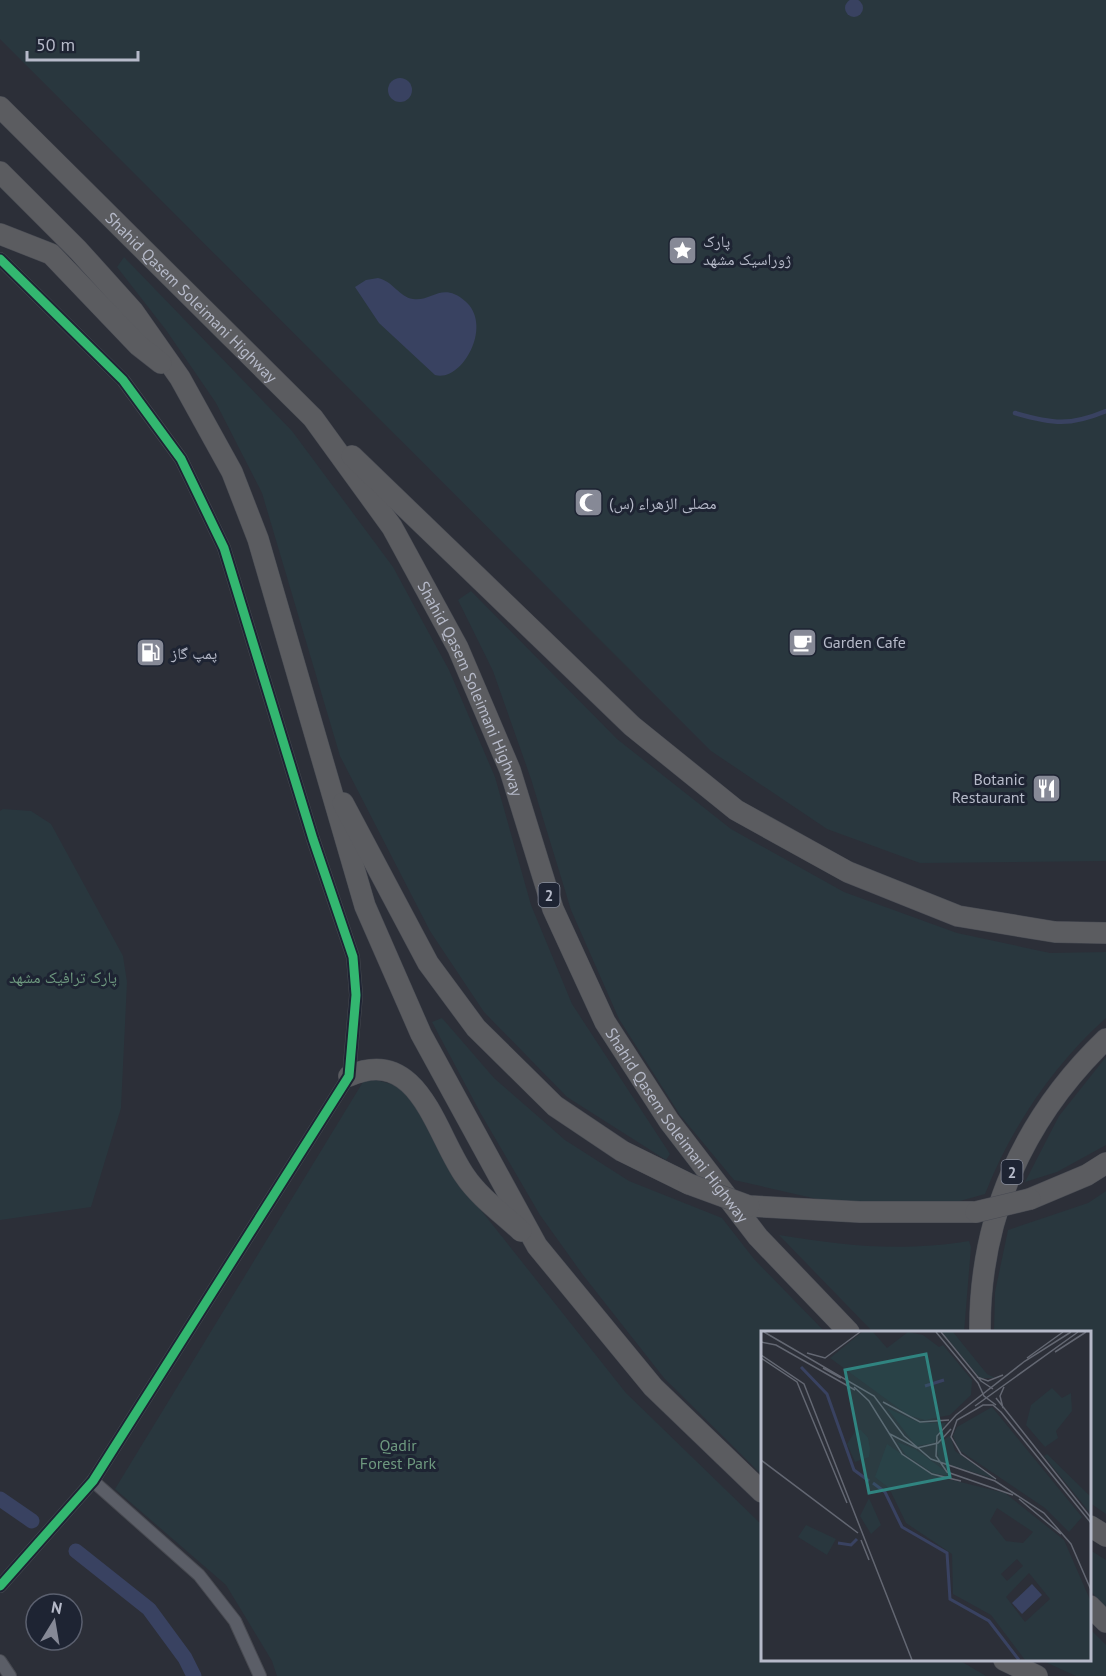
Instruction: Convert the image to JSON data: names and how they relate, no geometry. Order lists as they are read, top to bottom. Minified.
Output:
{"streets":{"highway":["Shahid Qasem Soleimani Highway","2"]},"parks":["پارک ترافیک مشهد","Qadir Forest Park"],"places":{"place":["پارک ژوراسیک مشهد"],"mosque":["مصلی الزهراء (س)"],"cafe":["Garden Cafe"],"fuel station":["پمپ گاز"],"restaurant":["Botanic Restaurant"]},"scale_bar":"50 m","north":"top"}
